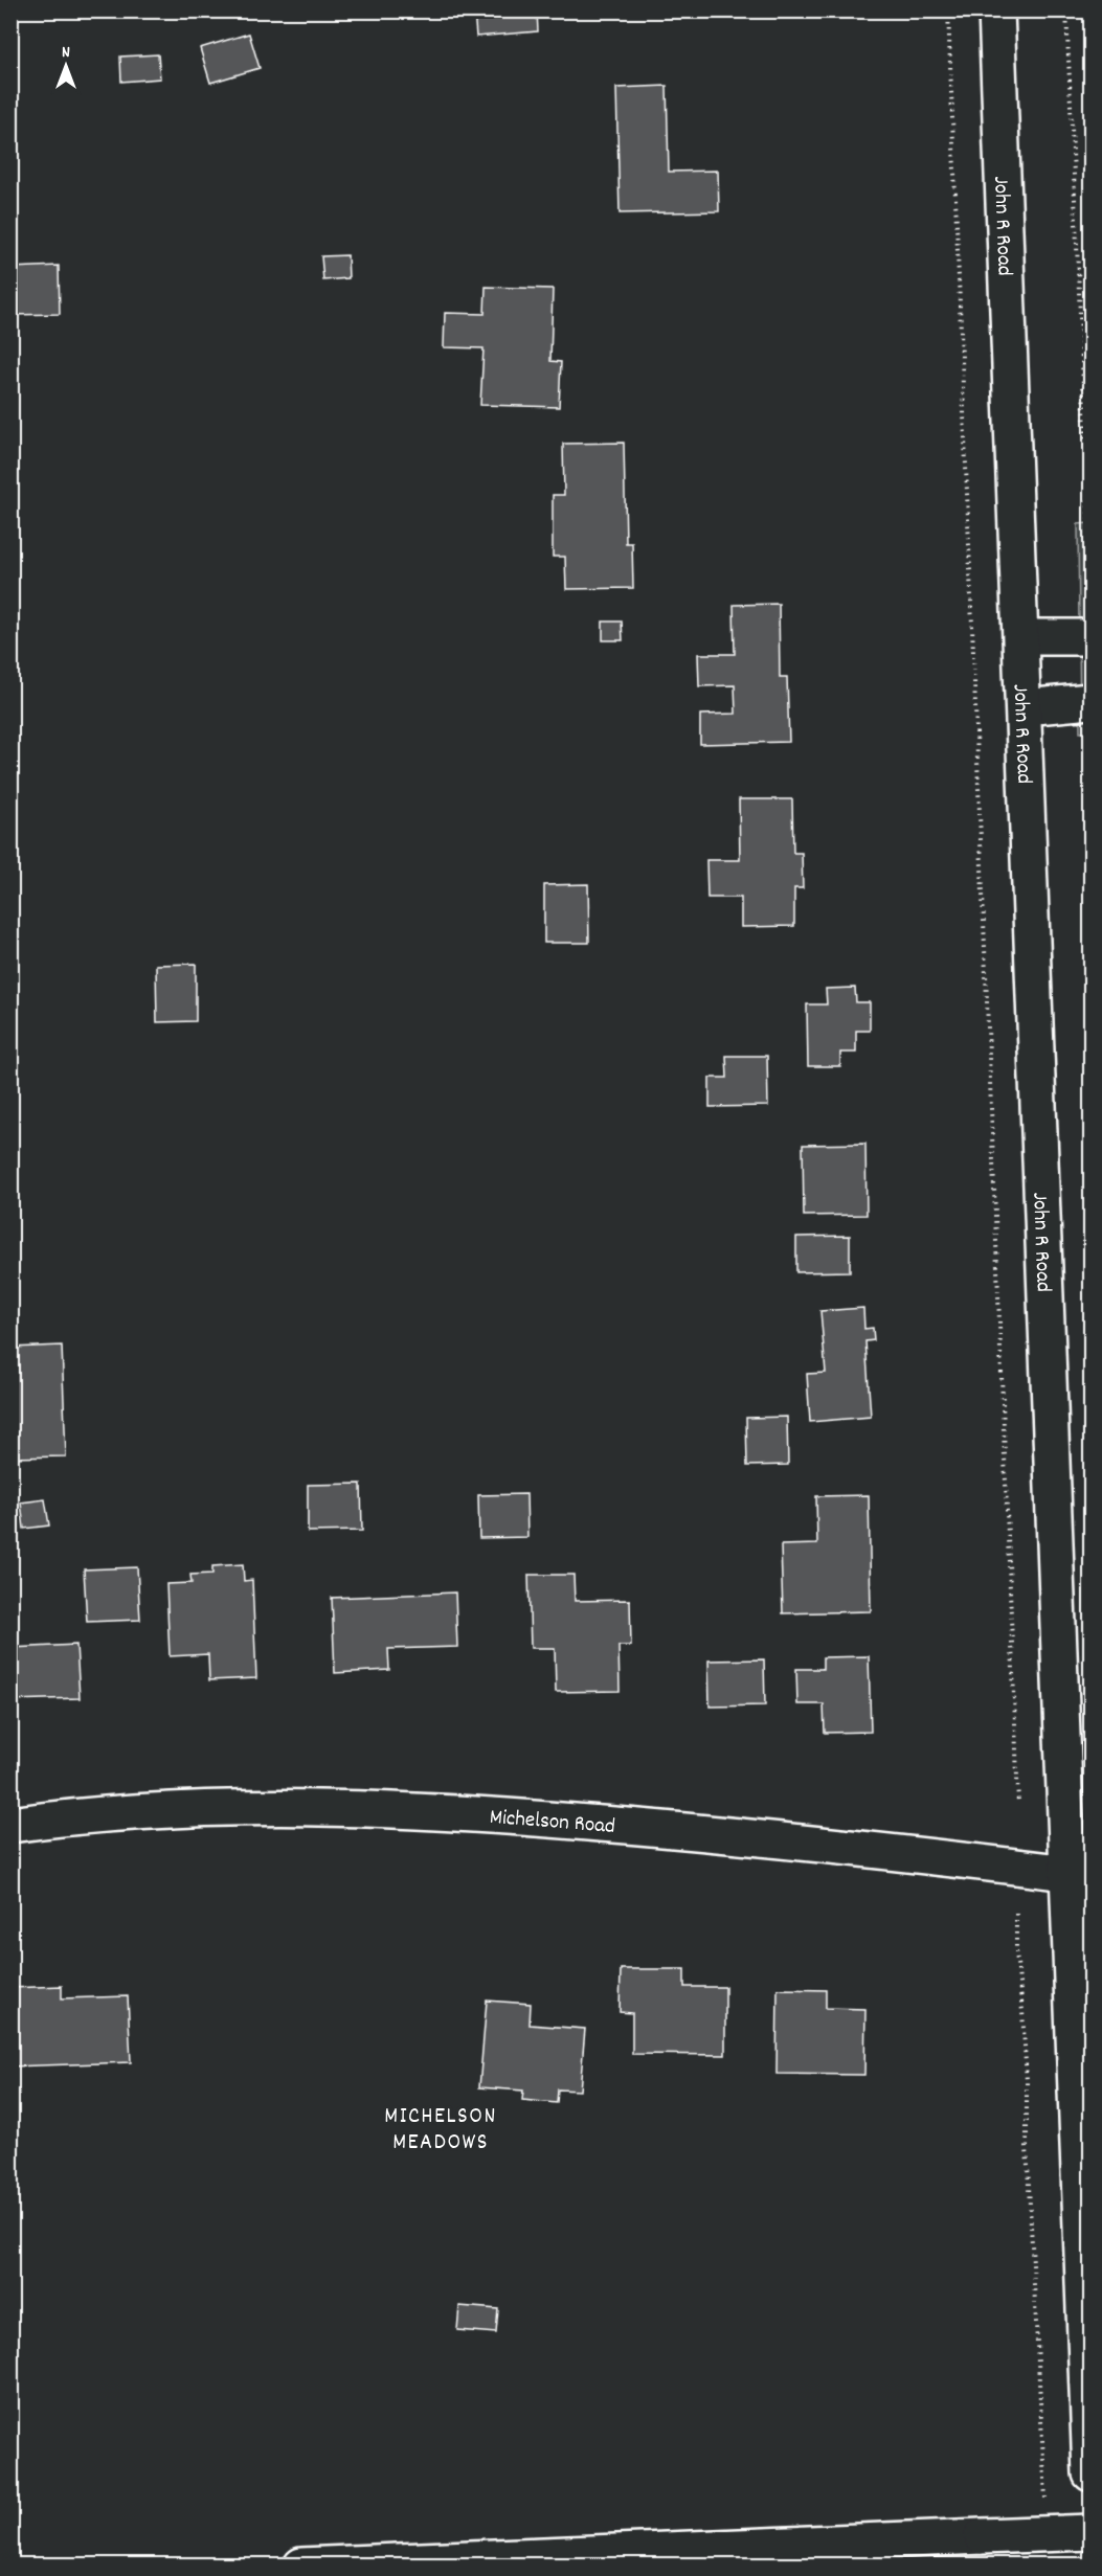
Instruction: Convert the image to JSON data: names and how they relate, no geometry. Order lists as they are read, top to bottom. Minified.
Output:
{"streets":{"main road":["John R Road","Michelson Road"]},"crossings":[["John R Road","Michelson Road"]],"districts":["MICHELSON MEADOWS"],"north":"top"}
